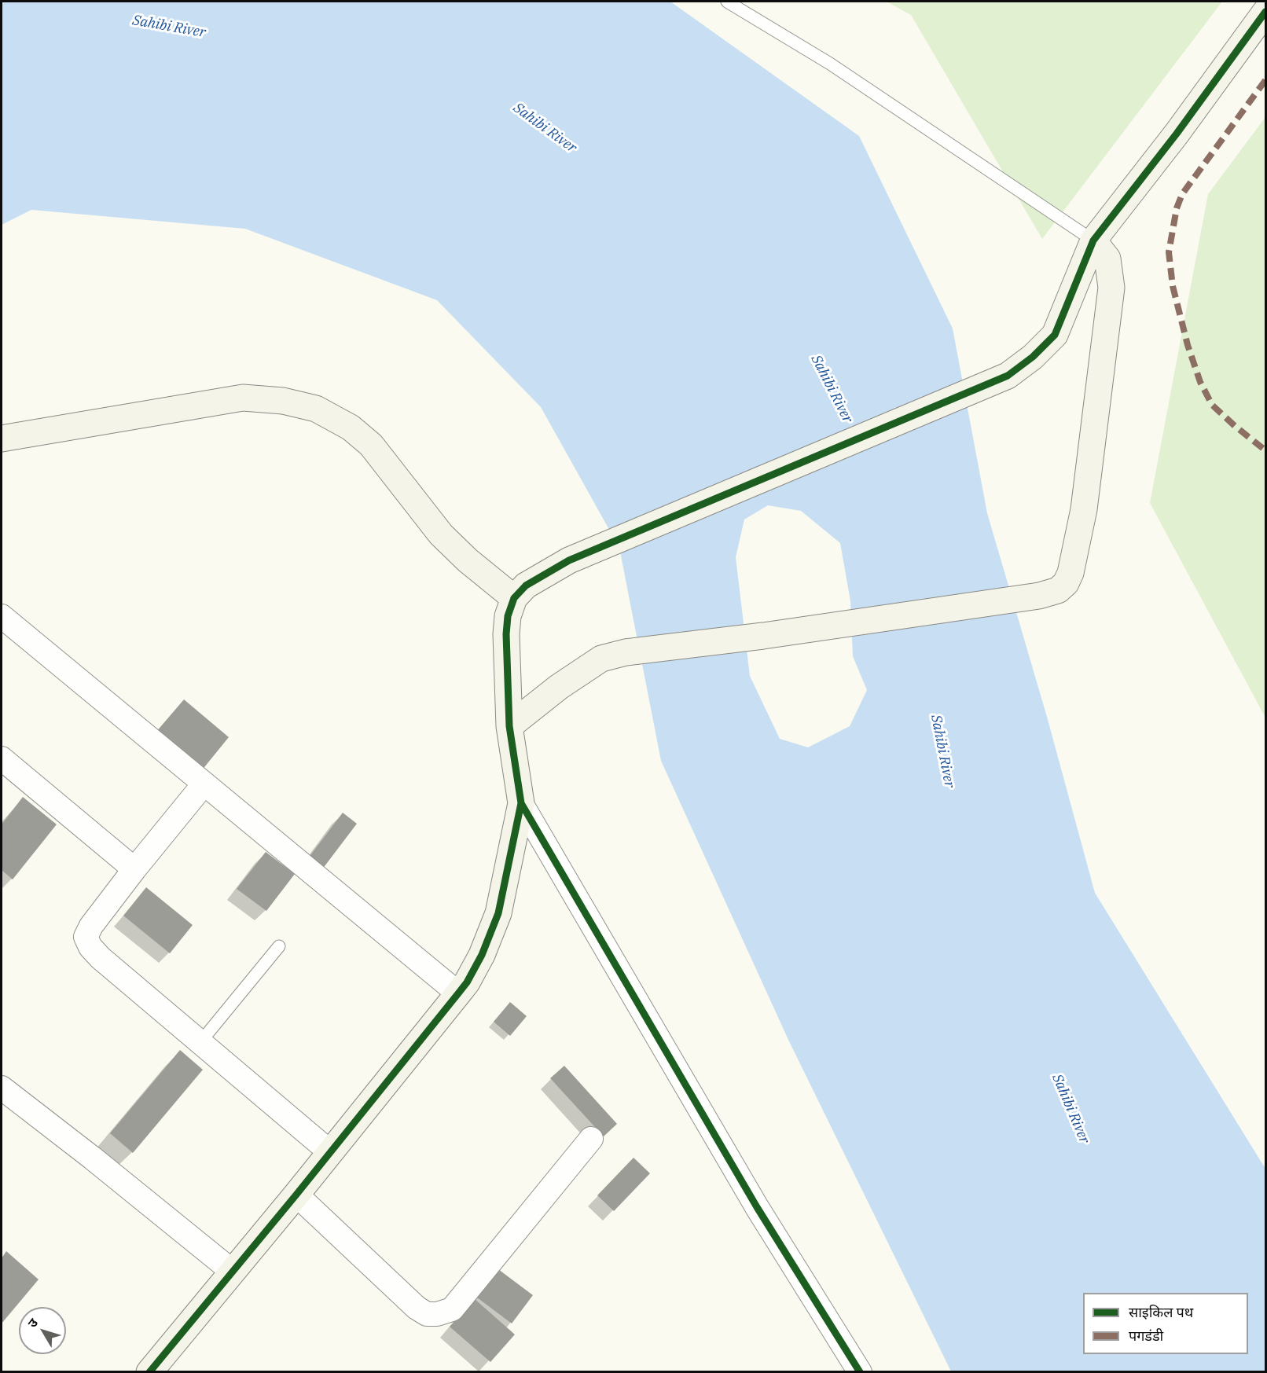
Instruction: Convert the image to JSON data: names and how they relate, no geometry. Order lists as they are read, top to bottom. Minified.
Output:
{"water":["Sahibi River"],"legend":["साइकिल पथ","पगडंडी"],"north":"top left"}
